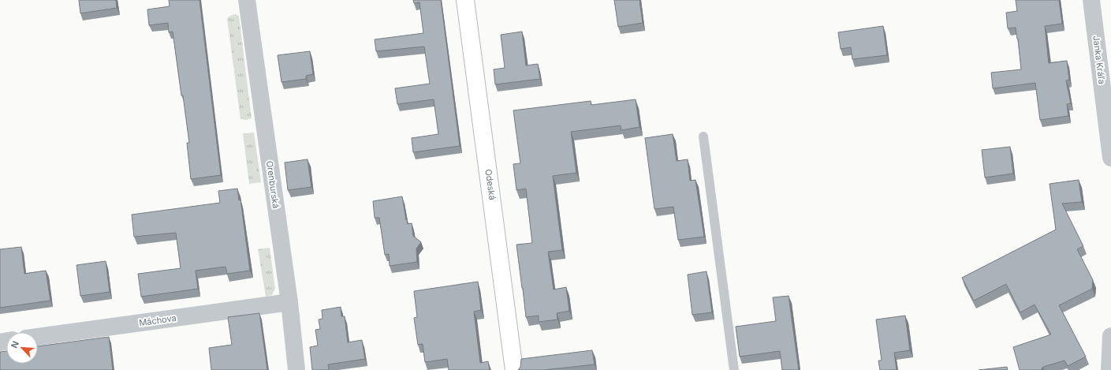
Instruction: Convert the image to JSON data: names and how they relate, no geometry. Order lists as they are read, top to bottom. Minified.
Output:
{"streets":{"street":["Janka Kráľa","Orenburská","Odeská","Máchova"]},"crossings":[["Orenburská","Máchova"]],"north":"top left"}
